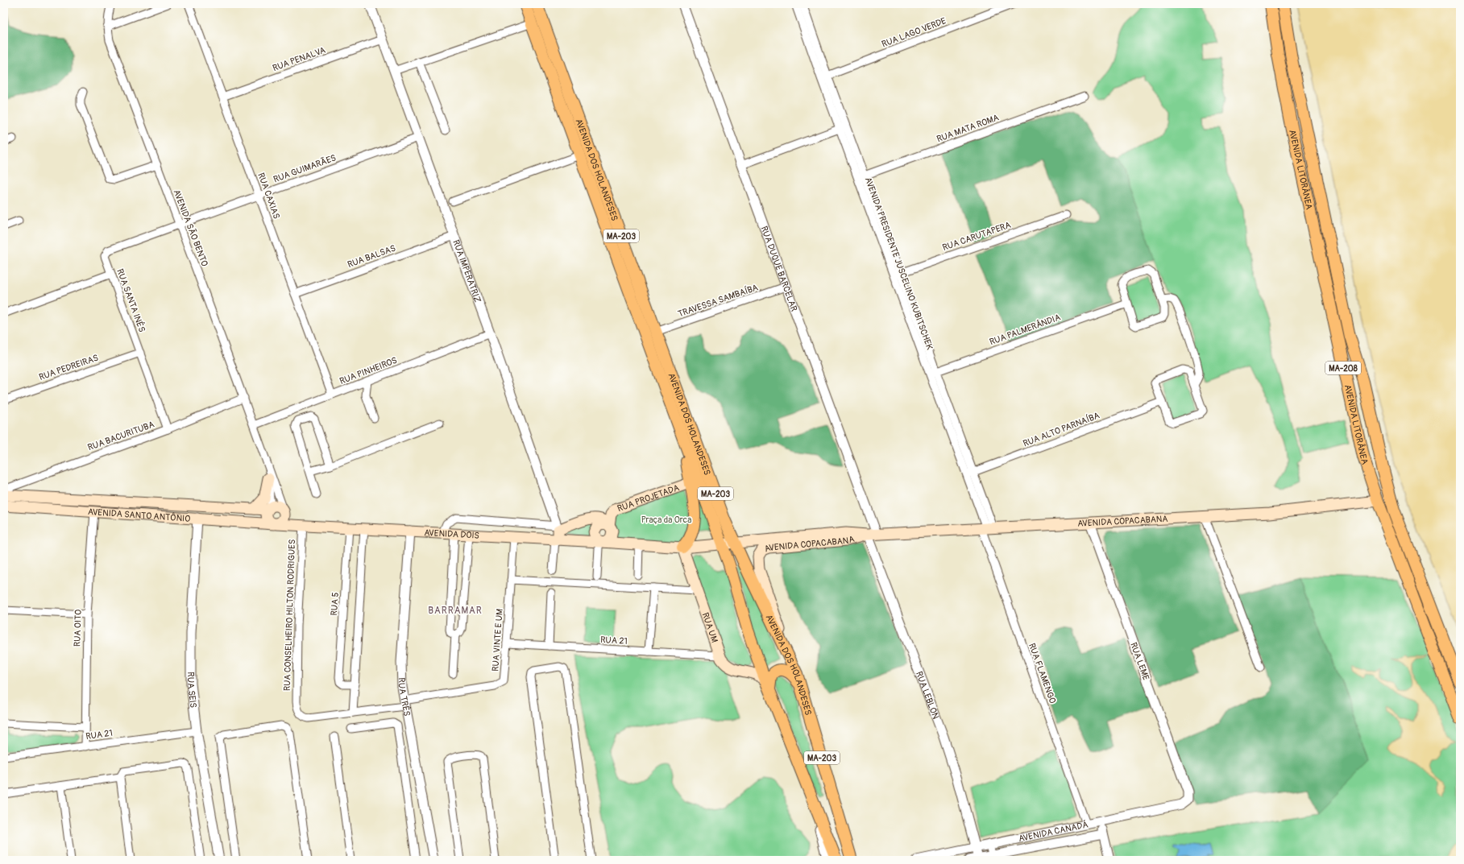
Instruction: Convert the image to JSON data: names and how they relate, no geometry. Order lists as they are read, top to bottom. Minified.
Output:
{"streets":{"main road":["AVENIDA LITORÂNEA","AVENIDA DOS HOLANDESES","MA-203","MA-208","RUA PROJETADA","AVENIDA SANTO ANTÔNIO","AVENIDA COPACABANA","AVENIDA DOIS","RUA UM"],"street":["RUA LAGO VERDE","RUA PENALVA","RUA MATA ROMA","RUA GUIMARÃES","RUA CAXIAS","AVENIDA SÃO BENTO","RUA CARUTAPERA","RUA BALSAS","AVENIDA PRESIDENTE JUSCELINO KUBITSCHEK","RUA DUQUE BARCELAR","RUA IMPERATRIZ","RUA SANTA INÊS","TRAVESSA SAMBAÍBA","RUA PALMERÂNDIA","RUA PEDREIRAS","RUA PINHEIROS","RUA ALTO PARNAÍBA","RUA BACURITUBA","RUA 5","RUA CONSELHEIRO HILTON RODRIGUES","RUA OITO","RUA VINTE E UM","RUA 21","RUA LEME","RUA FLAMENGO","RUA SEIS","RUA LEBLON","RUA TRÊS","AVENIDA CANADÁ"]},"crossings":[["RUA LAGO VERDE","AVENIDA PRESIDENTE JUSCELINO KUBITSCHEK"],["RUA PENALVA","RUA CAXIAS"],["RUA PENALVA","RUA IMPERATRIZ"],["RUA MATA ROMA","AVENIDA PRESIDENTE JUSCELINO KUBITSCHEK"],["RUA GUIMARÃES","RUA CAXIAS"],["RUA GUIMARÃES","AVENIDA SÃO BENTO"],["RUA GUIMARÃES","RUA IMPERATRIZ"],["RUA GUIMARÃES","RUA SANTA INÊS"],["AVENIDA LITORÂNEA","AVENIDA COPACABANA"],["AVENIDA DOS HOLANDESES","TRAVESSA SAMBAÍBA"],["AVENIDA DOS HOLANDESES","RUA PROJETADA"],["AVENIDA DOS HOLANDESES","AVENIDA COPACABANA"],["AVENIDA DOS HOLANDESES","RUA UM"],["RUA CAXIAS","RUA BALSAS"],["RUA CAXIAS","RUA PINHEIROS"],["AVENIDA SÃO BENTO","RUA SANTA INÊS"],["AVENIDA SÃO BENTO","RUA PINHEIROS"],["AVENIDA SÃO BENTO","RUA BACURITUBA"],["AVENIDA SÃO BENTO","AVENIDA SANTO ANTÔNIO"],["AVENIDA SÃO BENTO","AVENIDA DOIS"],["RUA CARUTAPERA","AVENIDA PRESIDENTE JUSCELINO KUBITSCHEK"],["RUA BALSAS","RUA IMPERATRIZ"],["AVENIDA PRESIDENTE JUSCELINO KUBITSCHEK","RUA PALMERÂNDIA"],["AVENIDA PRESIDENTE JUSCELINO KUBITSCHEK","RUA ALTO PARNAÍBA"],["AVENIDA PRESIDENTE JUSCELINO KUBITSCHEK","AVENIDA COPACABANA"],["AVENIDA PRESIDENTE JUSCELINO KUBITSCHEK","RUA FLAMENGO"],["RUA DUQUE BARCELAR","TRAVESSA SAMBAÍBA"],["RUA DUQUE BARCELAR","AVENIDA COPACABANA"],["RUA DUQUE BARCELAR","RUA LEBLON"],["RUA IMPERATRIZ","RUA PINHEIROS"],["RUA IMPERATRIZ","AVENIDA DOIS"],["RUA SANTA INÊS","RUA PEDREIRAS"],["RUA SANTA INÊS","RUA BACURITUBA"],["RUA PROJETADA","AVENIDA DOIS"],["AVENIDA SANTO ANTÔNIO","AVENIDA DOIS"],["AVENIDA SANTO ANTÔNIO","RUA OITO"],["AVENIDA SANTO ANTÔNIO","RUA SEIS"],["AVENIDA COPACABANA","RUA LEME"],["AVENIDA COPACABANA","RUA FLAMENGO"],["AVENIDA COPACABANA","RUA LEBLON"],["AVENIDA DOIS","RUA 5"],["AVENIDA DOIS","RUA CONSELHEIRO HILTON RODRIGUES"],["AVENIDA DOIS","RUA VINTE E UM"],["AVENIDA DOIS","RUA TRÊS"],["RUA CONSELHEIRO HILTON RODRIGUES","RUA VINTE E UM"],["RUA CONSELHEIRO HILTON RODRIGUES","RUA TRÊS"],["RUA UM","RUA 21"],["RUA OITO","RUA 21"],["RUA VINTE E UM","RUA 21"],["RUA VINTE E UM","RUA TRÊS"],["RUA 21","RUA SEIS"],["RUA LEME","AVENIDA CANADÁ"],["RUA FLAMENGO","AVENIDA CANADÁ"],["RUA LEBLON","AVENIDA CANADÁ"]],"districts":["BARRAMAR"],"parks":["Praça da Orca"]}
